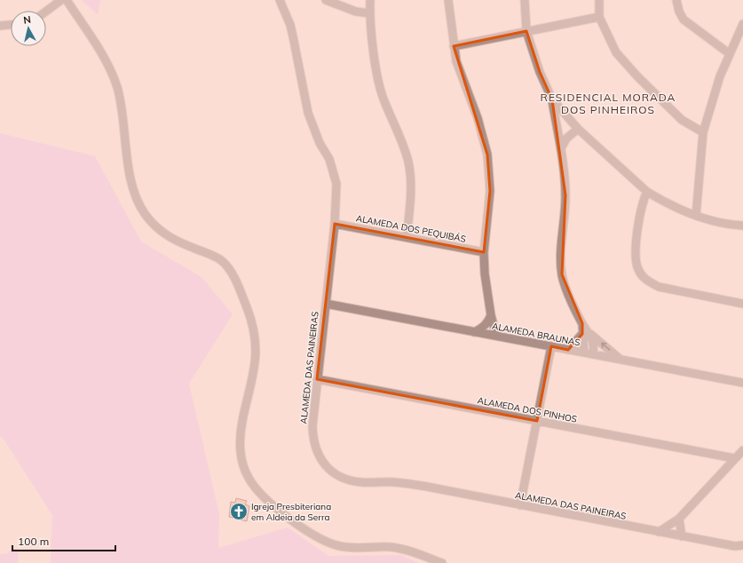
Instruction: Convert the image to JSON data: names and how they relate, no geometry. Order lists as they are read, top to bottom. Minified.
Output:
{"streets":{"street":["ALAMEDA DOS PEQUIBÁS","ALAMEDA BRAUNAS","ALAMEDA DAS PAINEIRAS","ALAMEDA DOS PINHOS"]},"crossings":[["ALAMEDA DOS PEQUIBÁS","ALAMEDA DAS PAINEIRAS"],["ALAMEDA BRAUNAS","ALAMEDA DAS PAINEIRAS"],["ALAMEDA DAS PAINEIRAS","ALAMEDA DOS PINHOS"]],"districts":["RESIDENCIAL MORADA DOS PINHEIROS"],"places":{"church":["Igreja Presbiteriana em Aldeia da Serra"]},"scale_bar":"100 m","north":"top"}
